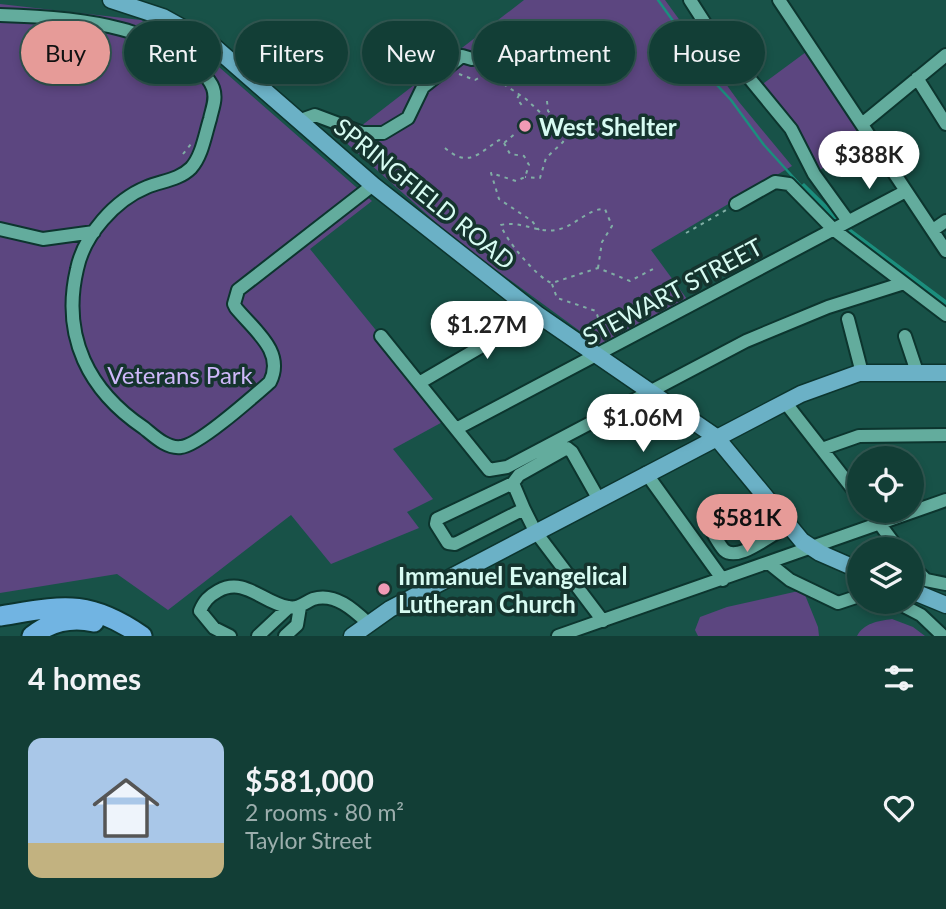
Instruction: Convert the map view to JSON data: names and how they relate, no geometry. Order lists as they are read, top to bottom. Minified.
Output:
{"streets":{"main road":["SPRINGFIELD ROAD"],"street":["STEWART STREET"]},"crossings":[["SPRINGFIELD ROAD","STEWART STREET"]],"parks":["Veterans Park"],"places":["West Shelter","Immanuel Evangelical Lutheran Church"],"page":{"chip":["Buy","Rent","Filters","New","Apartment","House"],"price":["$388K","$1.27M","$1.06M","$581K"],"heading":"4 homes","list":[{"name":"$581,000","note":"2 rooms · 80 m² · Taylor Street"}]}}
